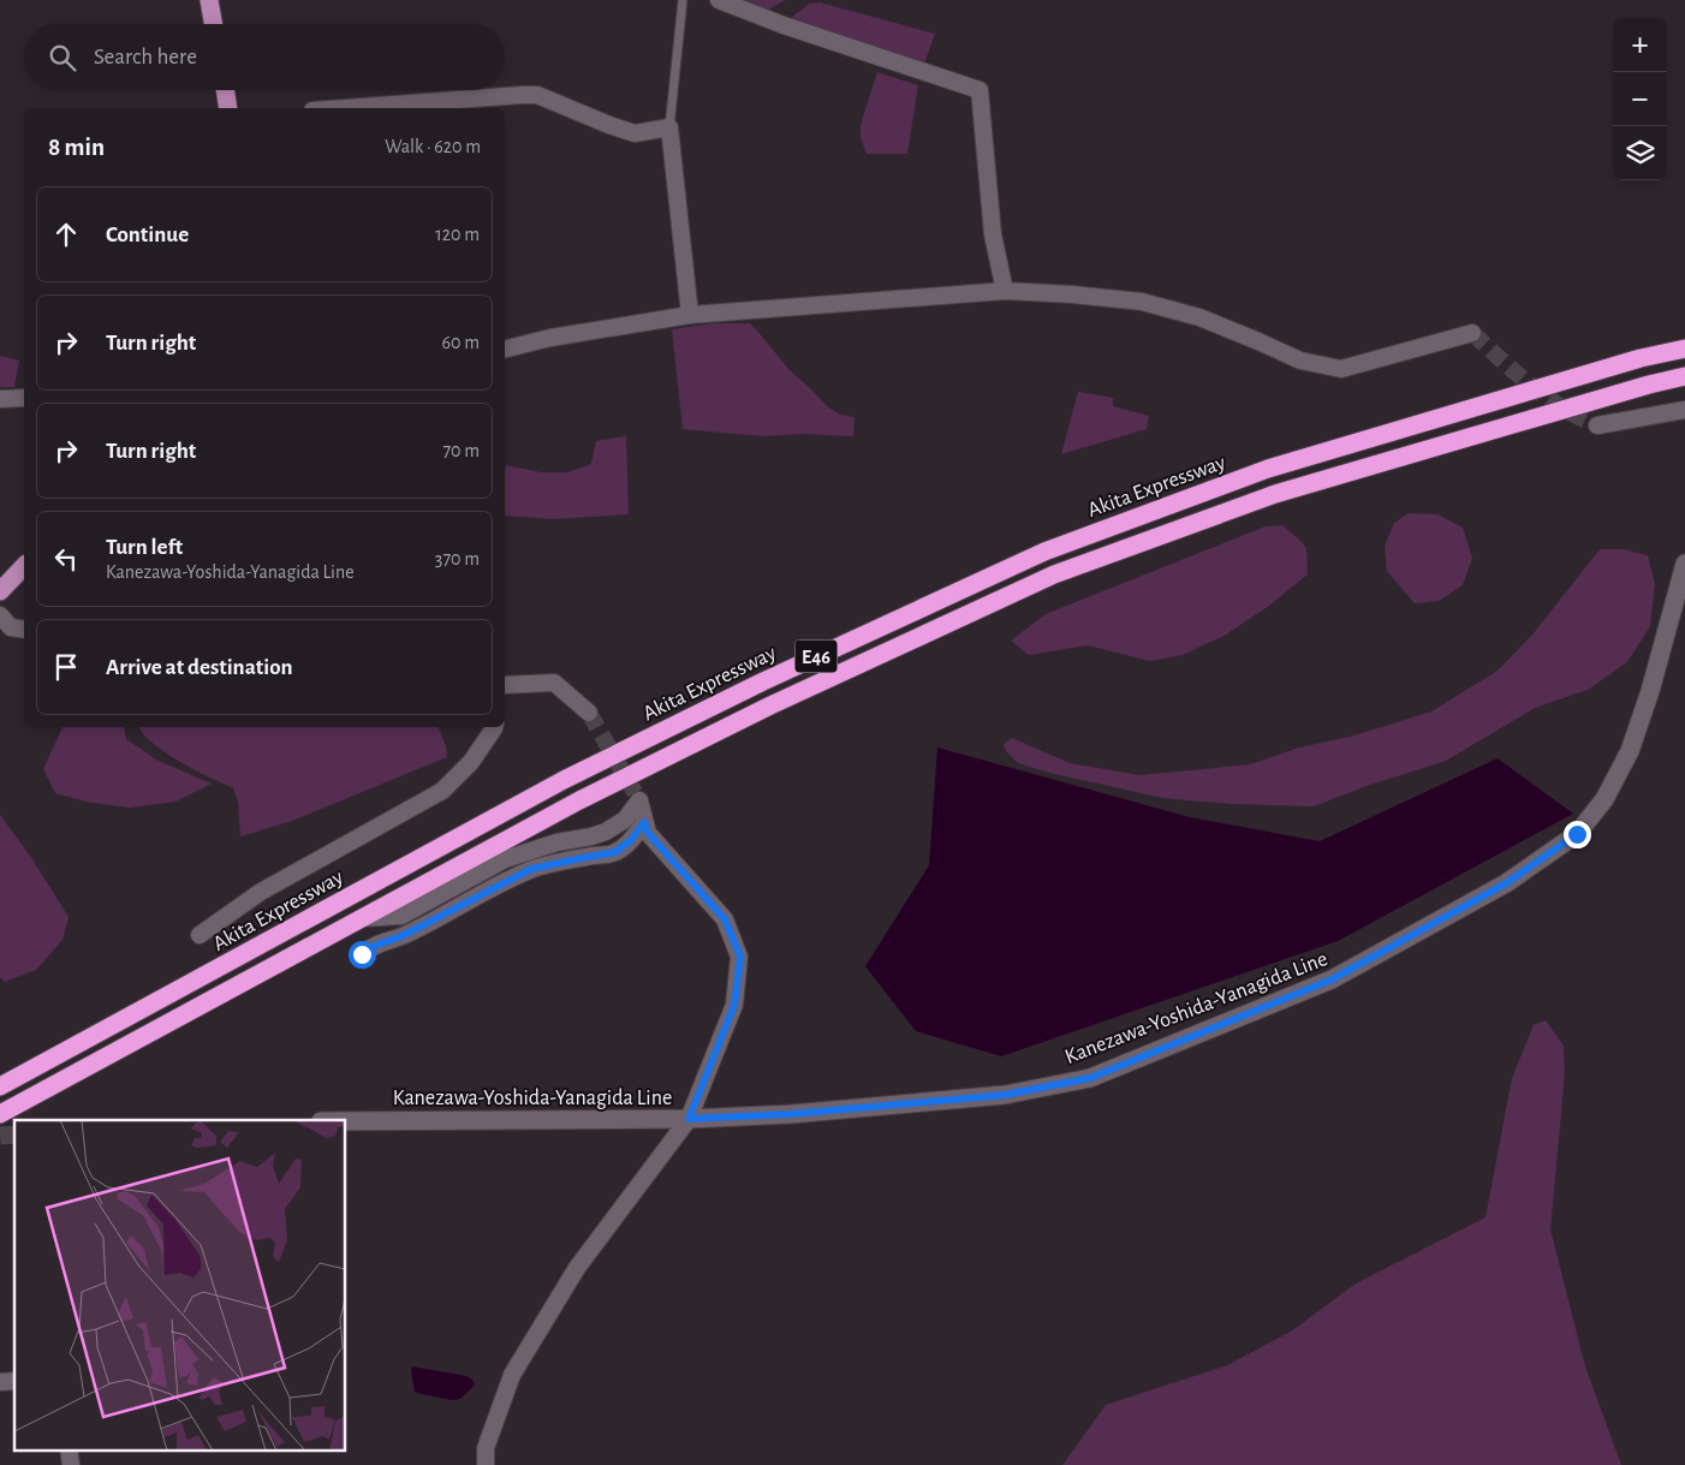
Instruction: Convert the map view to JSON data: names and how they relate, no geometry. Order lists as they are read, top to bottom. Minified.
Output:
{"streets":{"highway":["Akita Expressway","E46"],"main road":["Kanezawa-Yoshida-Yanagida Line"]},"page":{"map_buttons":["+","−"],"search":"Search here","heading":["8 min","Walk · 620 m"],"list":[["Continue","120 m"],["Turn right","60 m"],["Turn right","70 m"],["Turn left","Kanezawa-Yoshida-Yanagida Line","370 m"],"Arrive at destination"]}}
